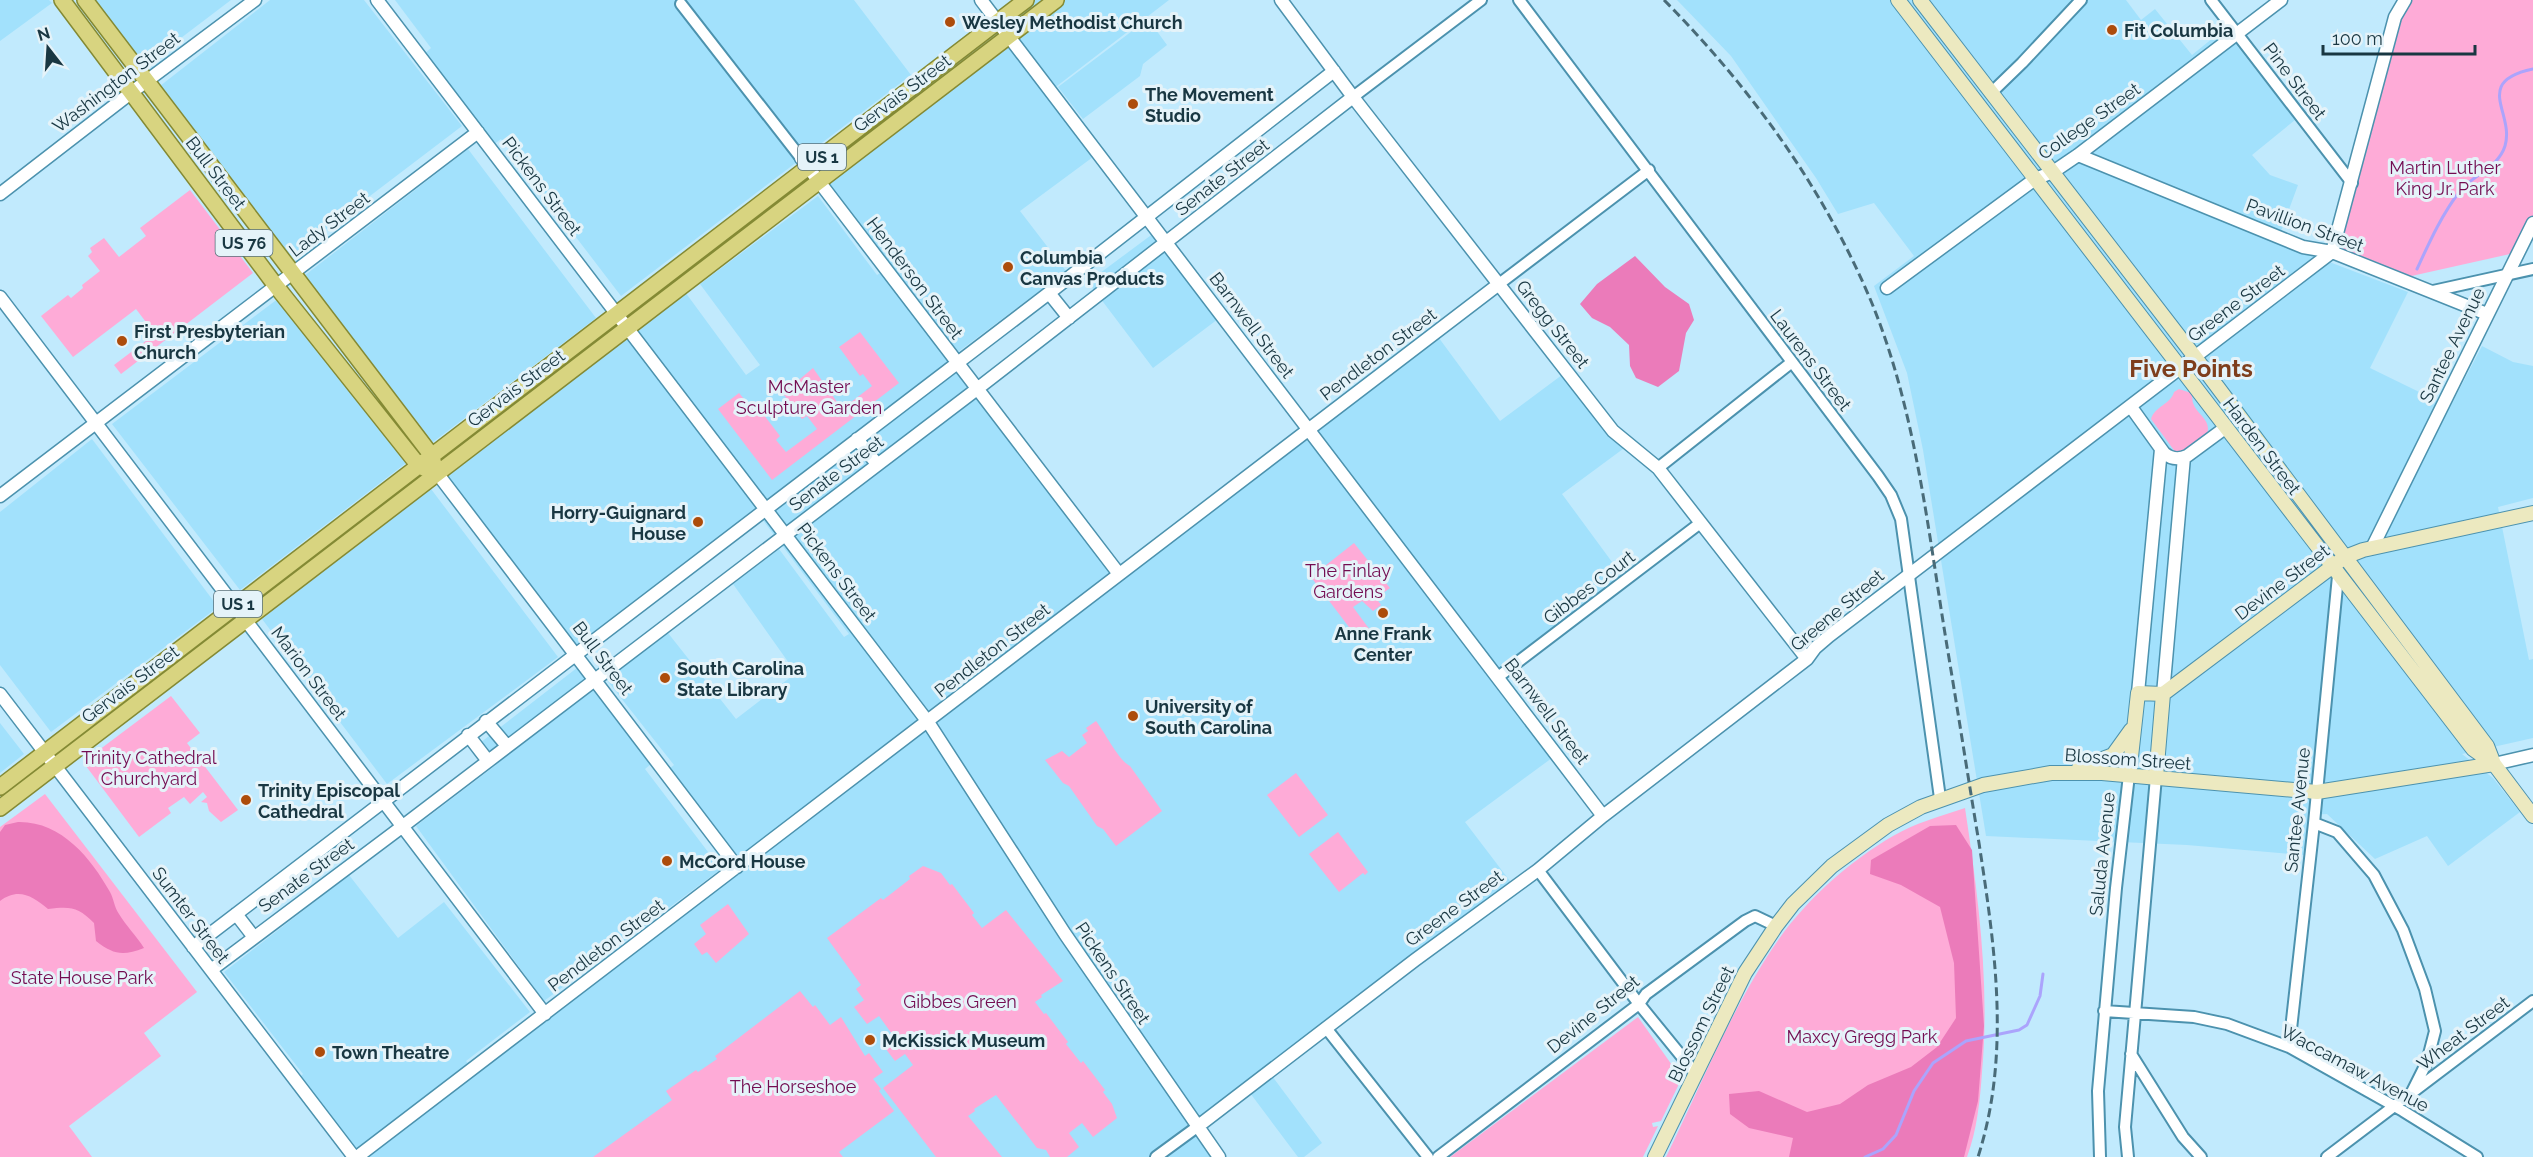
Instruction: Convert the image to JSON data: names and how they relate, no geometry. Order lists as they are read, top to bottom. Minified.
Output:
{"streets":{"main road":["Gervais Street","US 1","Bull Street","US 76","Harden Street","Devine Street","Blossom Street","Saluda Avenue"],"street":["Pine Street","Washington Street","College Street","Senate Street","Pickens Street","Lady Street","Pavillion Street","Henderson Street","Greene Street","Gregg Street","Barnwell Street","Santee Avenue","Pendleton Street","Laurens Street","Gibbes Court","Marion Street","Sumter Street","Wheat Street","Waccamaw Avenue"]},"crossings":[["Pine Street","College Street"],["Washington Street","Bull Street"],["Gervais Street","Bull Street"],["Gervais Street","Pickens Street"],["Gervais Street","Henderson Street"],["Gervais Street","Barnwell Street"],["Gervais Street","Marion Street"],["Gervais Street","Sumter Street"],["College Street","Pavillion Street"],["College Street","Harden Street"],["Bull Street","Senate Street"],["Bull Street","Lady Street"],["Bull Street","Pendleton Street"],["Senate Street","Pickens Street"],["Senate Street","Henderson Street"],["Senate Street","Gregg Street"],["Senate Street","Barnwell Street"],["Senate Street","Marion Street"],["Senate Street","Sumter Street"],["Pickens Street","Lady Street"],["Pickens Street","Greene Street"],["Pickens Street","Pendleton Street"],["Lady Street","Marion Street"],["Pavillion Street","Greene Street"],["Pavillion Street","Santee Avenue"],["Henderson Street","Pendleton Street"],["Greene Street","Gregg Street"],["Greene Street","Barnwell Street"],["Greene Street","Laurens Street"],["Greene Street","Harden Street"],["Gregg Street","Pendleton Street"],["Gregg Street","Gibbes Court"],["Barnwell Street","Pendleton Street"],["Barnwell Street","Gibbes Court"],["Santee Avenue","Harden Street"],["Santee Avenue","Devine Street"],["Santee Avenue","Blossom Street"],["Santee Avenue","Waccamaw Avenue"],["Pendleton Street","Laurens Street"],["Pendleton Street","Marion Street"],["Pendleton Street","Sumter Street"],["Laurens Street","Blossom Street"],["Harden Street","Devine Street"],["Harden Street","Blossom Street"],["Devine Street","Blossom Street"],["Blossom Street","Saluda Avenue"],["Saluda Avenue","Waccamaw Avenue"],["Wheat Street","Waccamaw Avenue"]],"districts":["Five Points"],"parks":["Martin Luther King Jr. Park","McMaster Sculpture Garden","The Finlay Gardens","Trinity Cathedral Churchyard","State House Park","Gibbes Green","Maxcy Gregg Park","The Horseshoe"],"places":["Wesley Methodist Church","Fit Columbia","The Movement Studio","Columbia Canvas Products","First Presbyterian Church","Horry-Guignard House","Anne Frank Center","South Carolina State Library","University of South Carolina","Trinity Episcopal Cathedral","McCord House","McKissick Museum","Town Theatre"],"scale_bar":"100 m","north":"top"}
